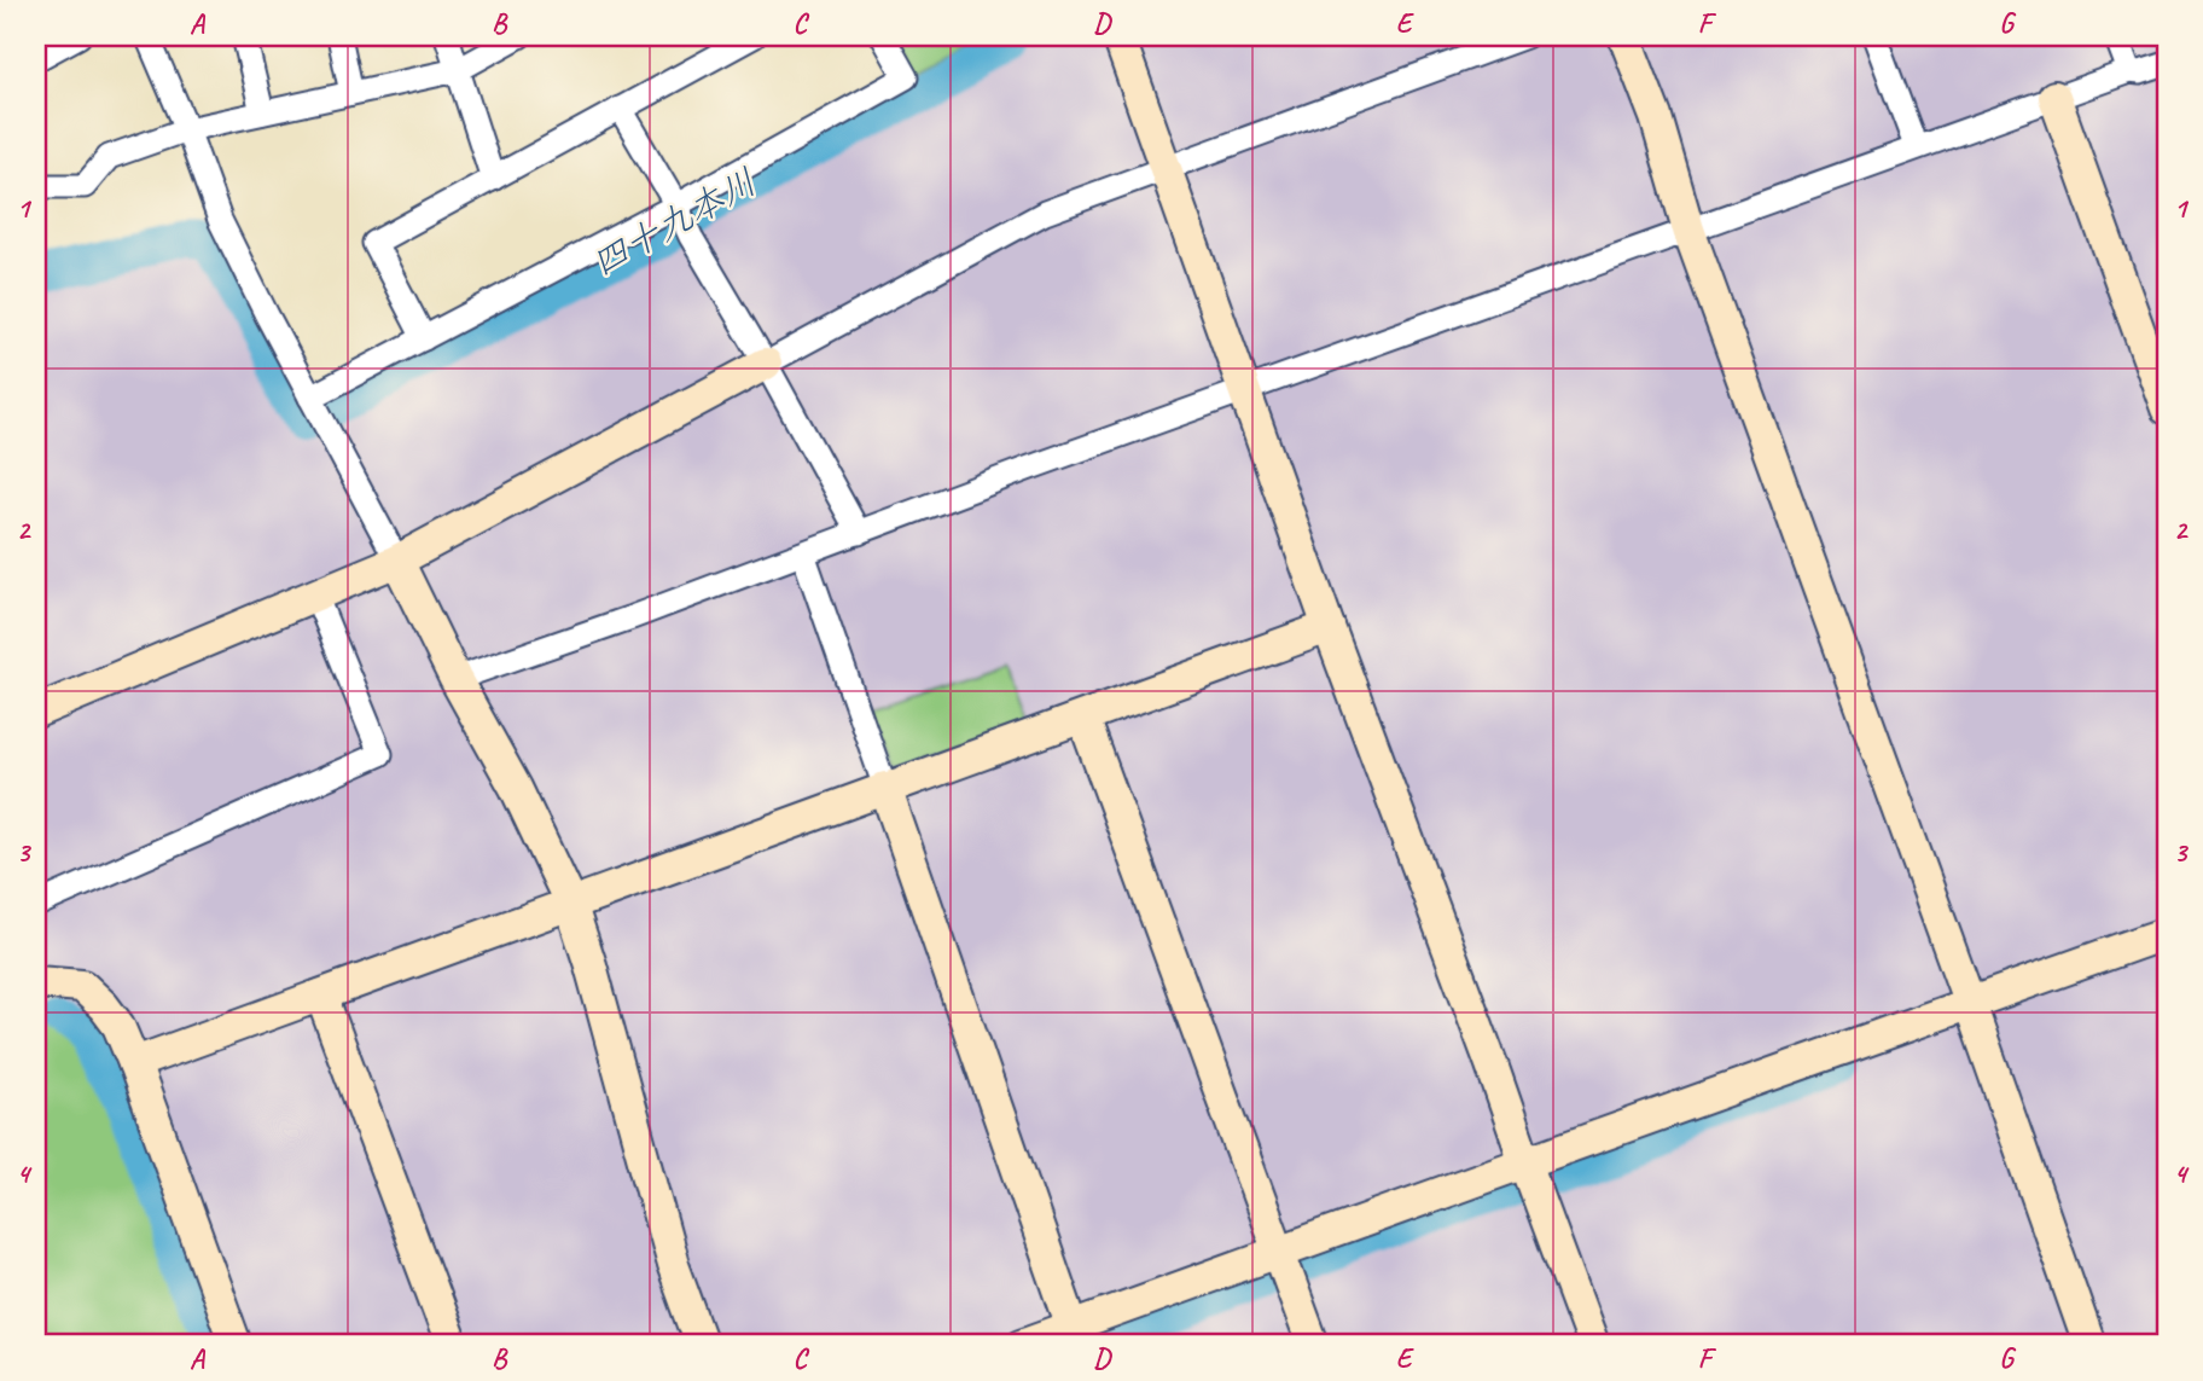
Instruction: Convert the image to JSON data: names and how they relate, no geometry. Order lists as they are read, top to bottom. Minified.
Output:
{"water":["四十九本川"],"grid":{"columns":["A","B","C","D","E","F","G"],"rows":["1","2","3","4"]}}
